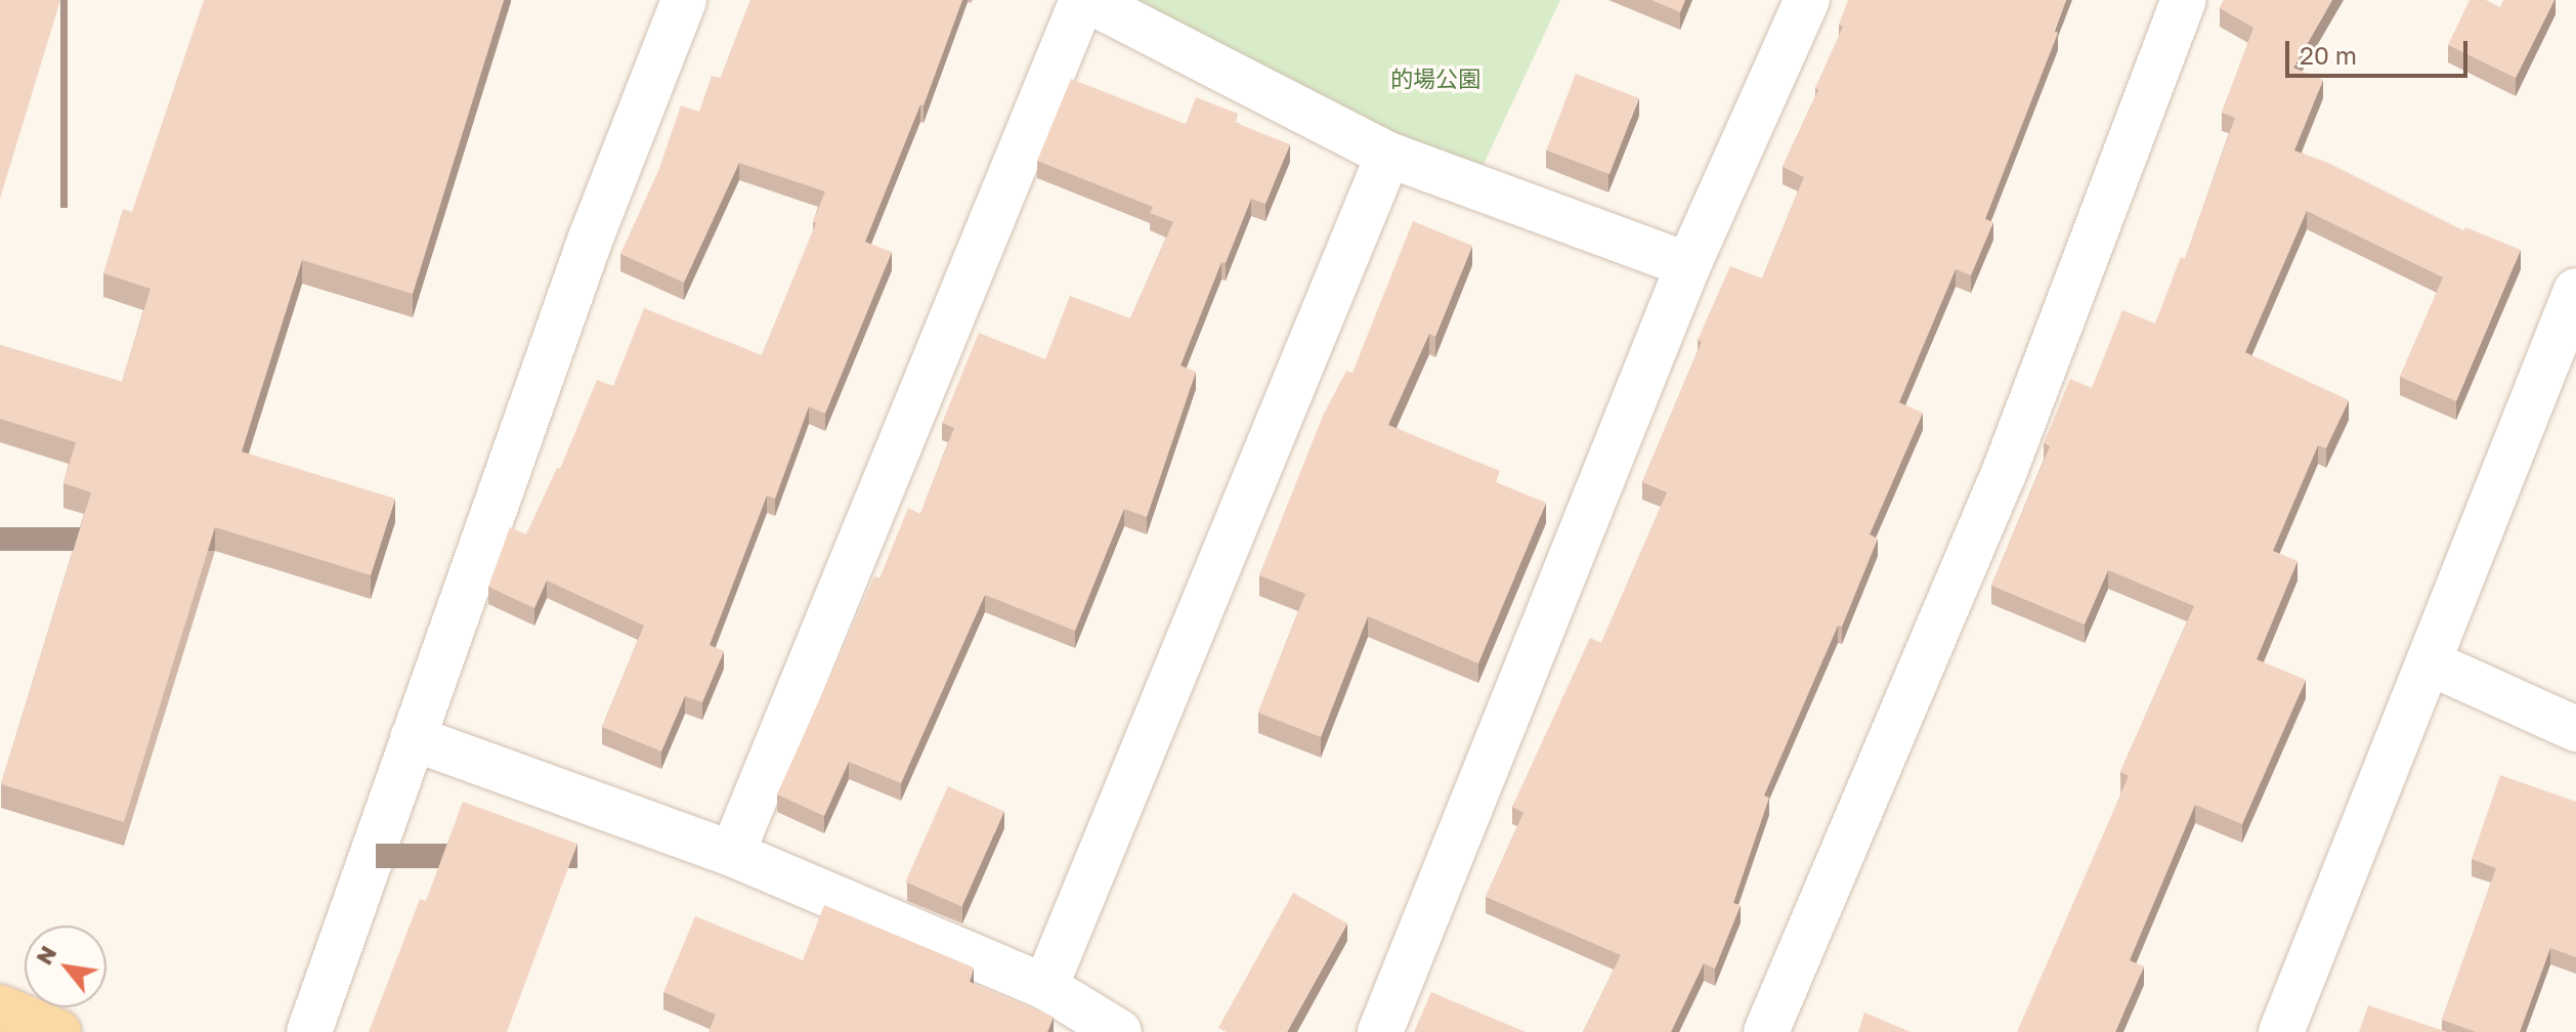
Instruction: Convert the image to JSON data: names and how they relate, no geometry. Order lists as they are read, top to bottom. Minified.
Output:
{"parks":["的場公園"],"scale_bar":"20 m","north":"top left"}
